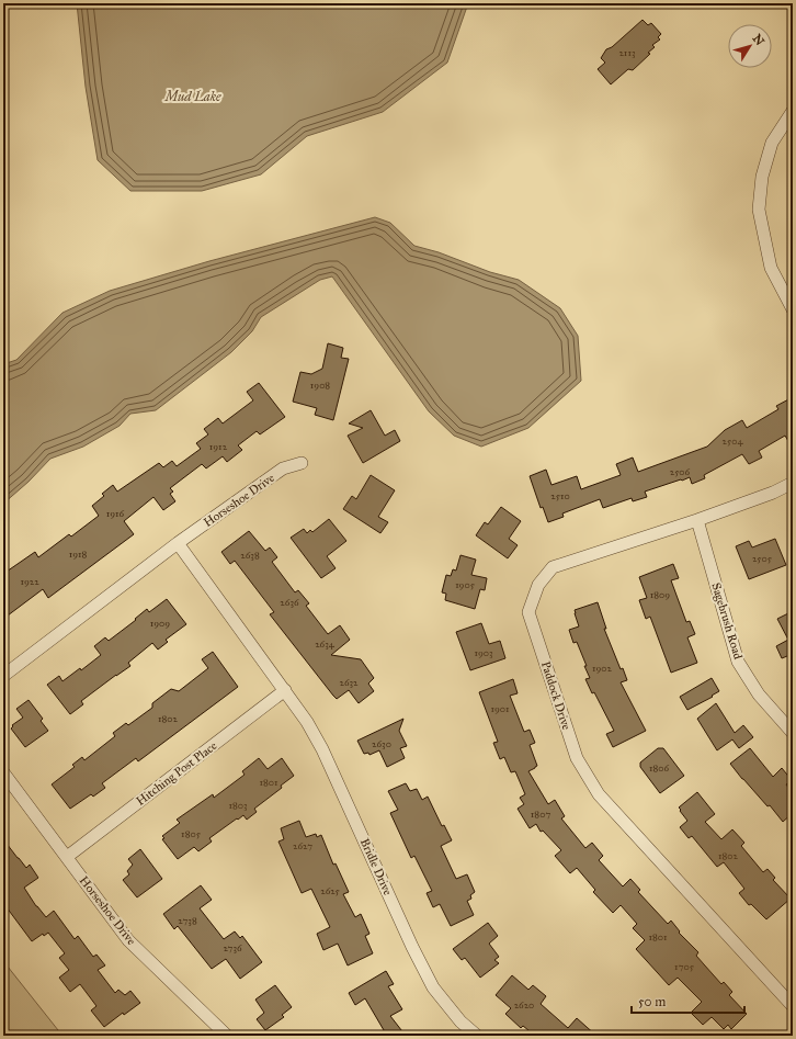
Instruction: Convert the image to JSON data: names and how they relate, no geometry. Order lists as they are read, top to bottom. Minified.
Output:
{"streets":{"street":["Horseshoe Drive","Sagebrush Road","Paddock Drive","Hitching Post Place","Bridle Drive"]},"crossings":[["Horseshoe Drive","Hitching Post Place"],["Sagebrush Road","Paddock Drive"],["Hitching Post Place","Bridle Drive"]],"water":["Mud Lake"],"house_numbers":["2113","1908","2504","1912","2506","2510","1916","1918","2638","2505","1922","1905","1809","2636","1909","2634","1903","1902","2632","1901","1802","2630","1806","1801","1803","1807","1805","2627","1802","2625","2738","1801","2736","1705","2620"],"scale_bar":"50 m","north":"top right"}
